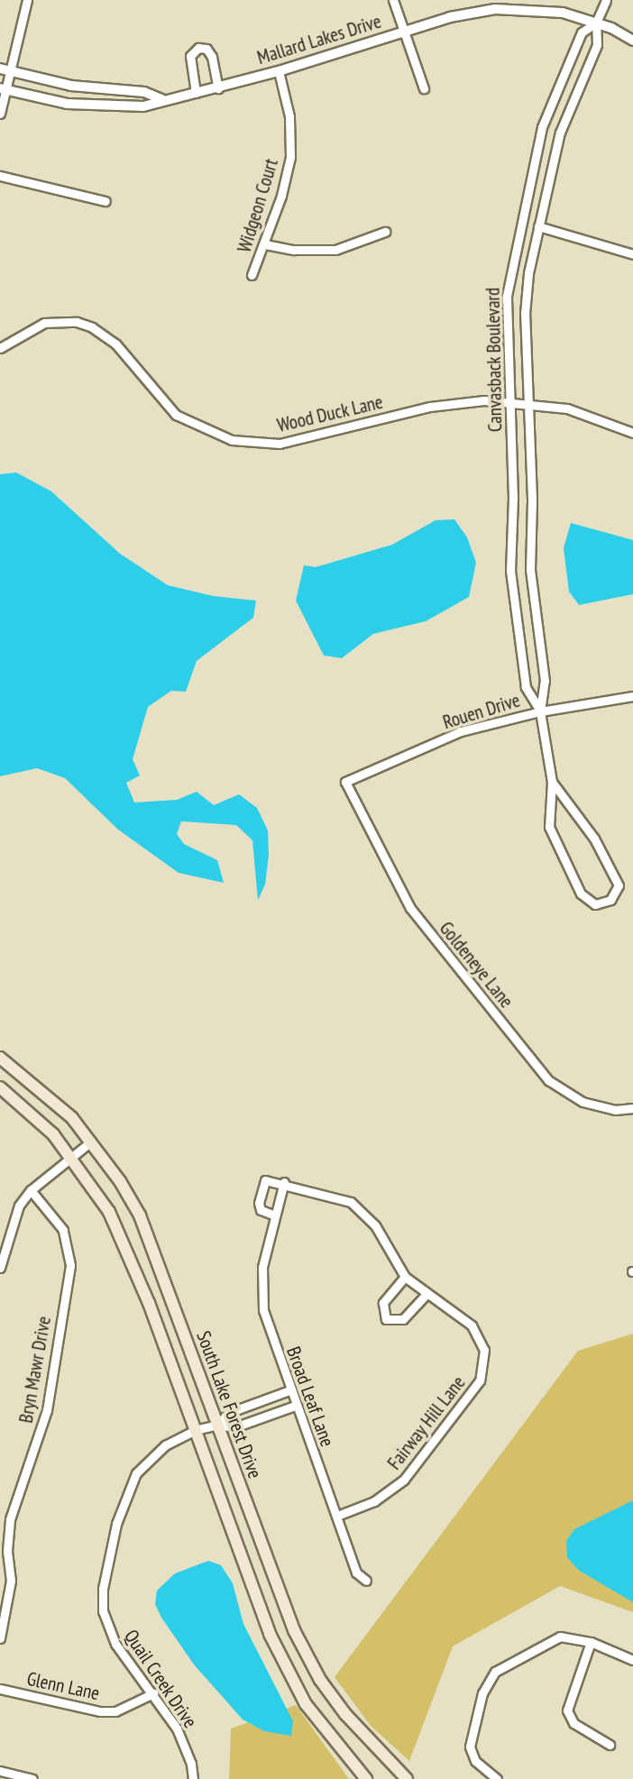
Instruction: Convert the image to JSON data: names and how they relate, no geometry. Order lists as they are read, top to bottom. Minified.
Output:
{"streets":{"main road":["South Lake Forest Drive"],"street":["Mallard Lakes Drive","Widgeon Court","Canvasback Boulevard","Wood Duck Lane","Rouen Drive","Goldeneye Lane","Bryn Mawr Drive","Broad Leaf Lane","Fairway Hill Lane","Quail Creek Drive","Glenn Lane"]},"crossings":[["Mallard Lakes Drive","Widgeon Court"],["Mallard Lakes Drive","Canvasback Boulevard"],["Canvasback Boulevard","Wood Duck Lane"],["Canvasback Boulevard","Rouen Drive"],["Rouen Drive","Goldeneye Lane"],["Broad Leaf Lane","Fairway Hill Lane"],["South Lake Forest Drive","Quail Creek Drive"],["Quail Creek Drive","Glenn Lane"]]}
